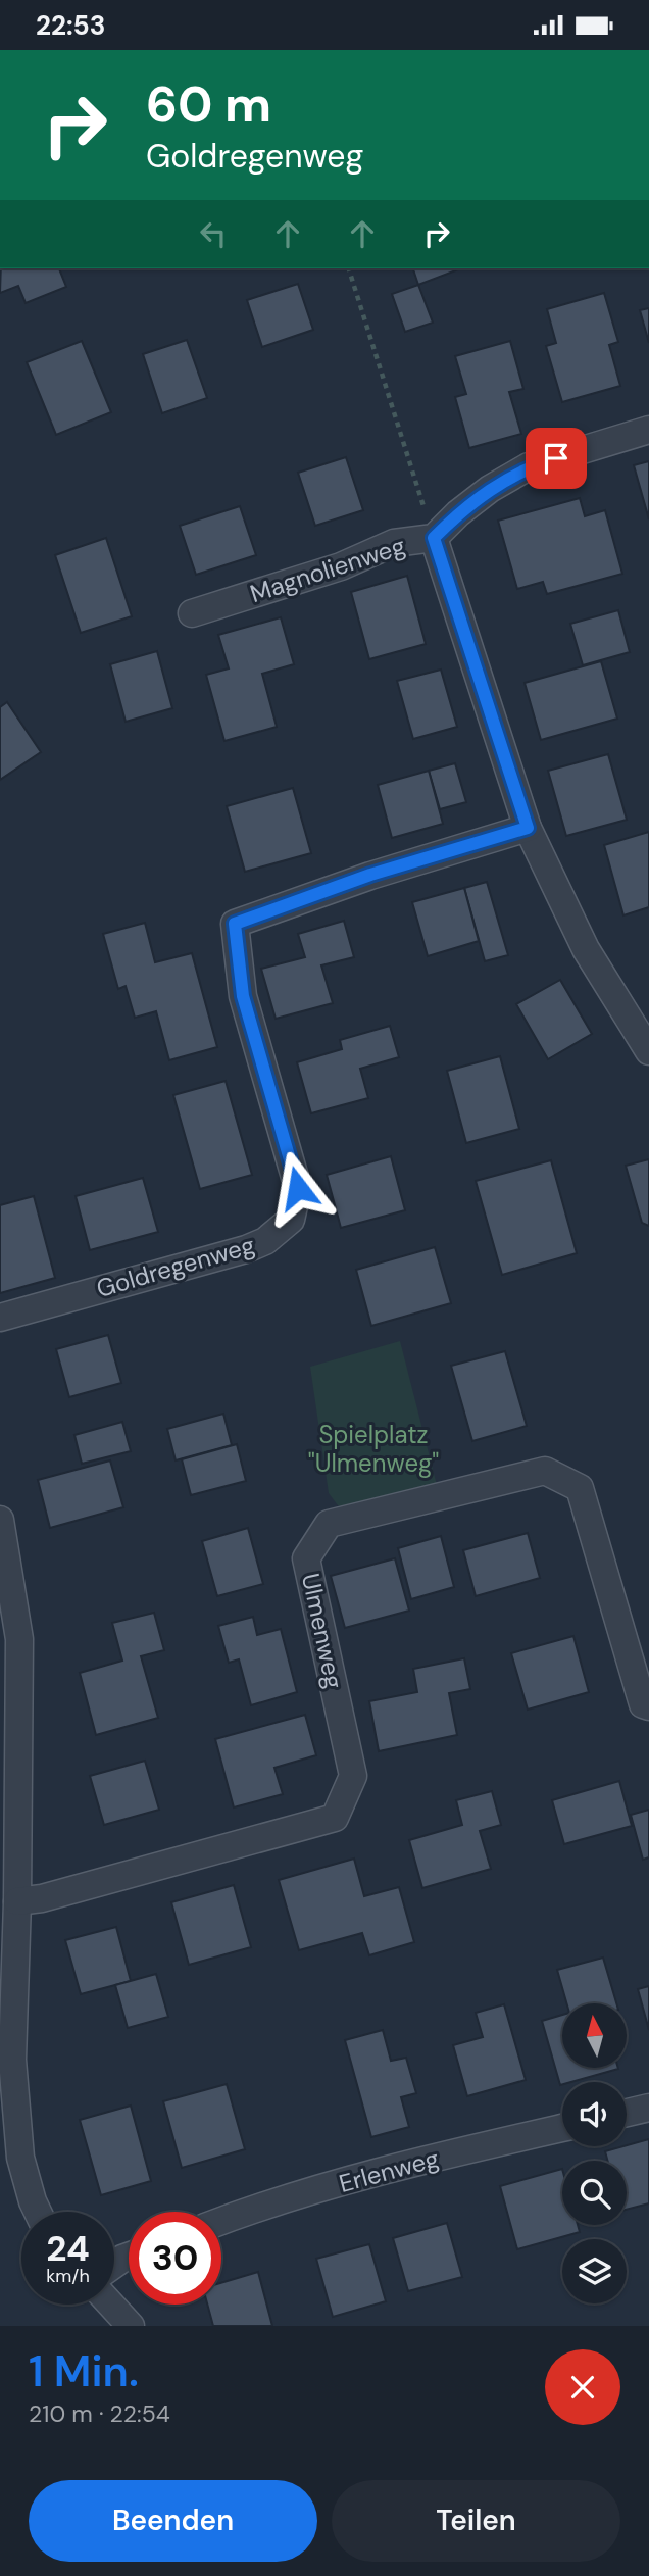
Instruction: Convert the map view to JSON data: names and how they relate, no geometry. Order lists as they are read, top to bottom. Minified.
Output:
{"streets":{"street":["Magnolienweg","Goldregenweg","Ulmenweg","Erlenweg"]},"parks":["Spielplatz \"Ulmenweg\""],"north":"top","page":{"status":"22:53","turn":["60 m","Goldregenweg"],"speed":"24 km/h","limit":"30","heading":["1 Min.","210 m · 22:54"],"buttons":["Beenden","Teilen"]}}
